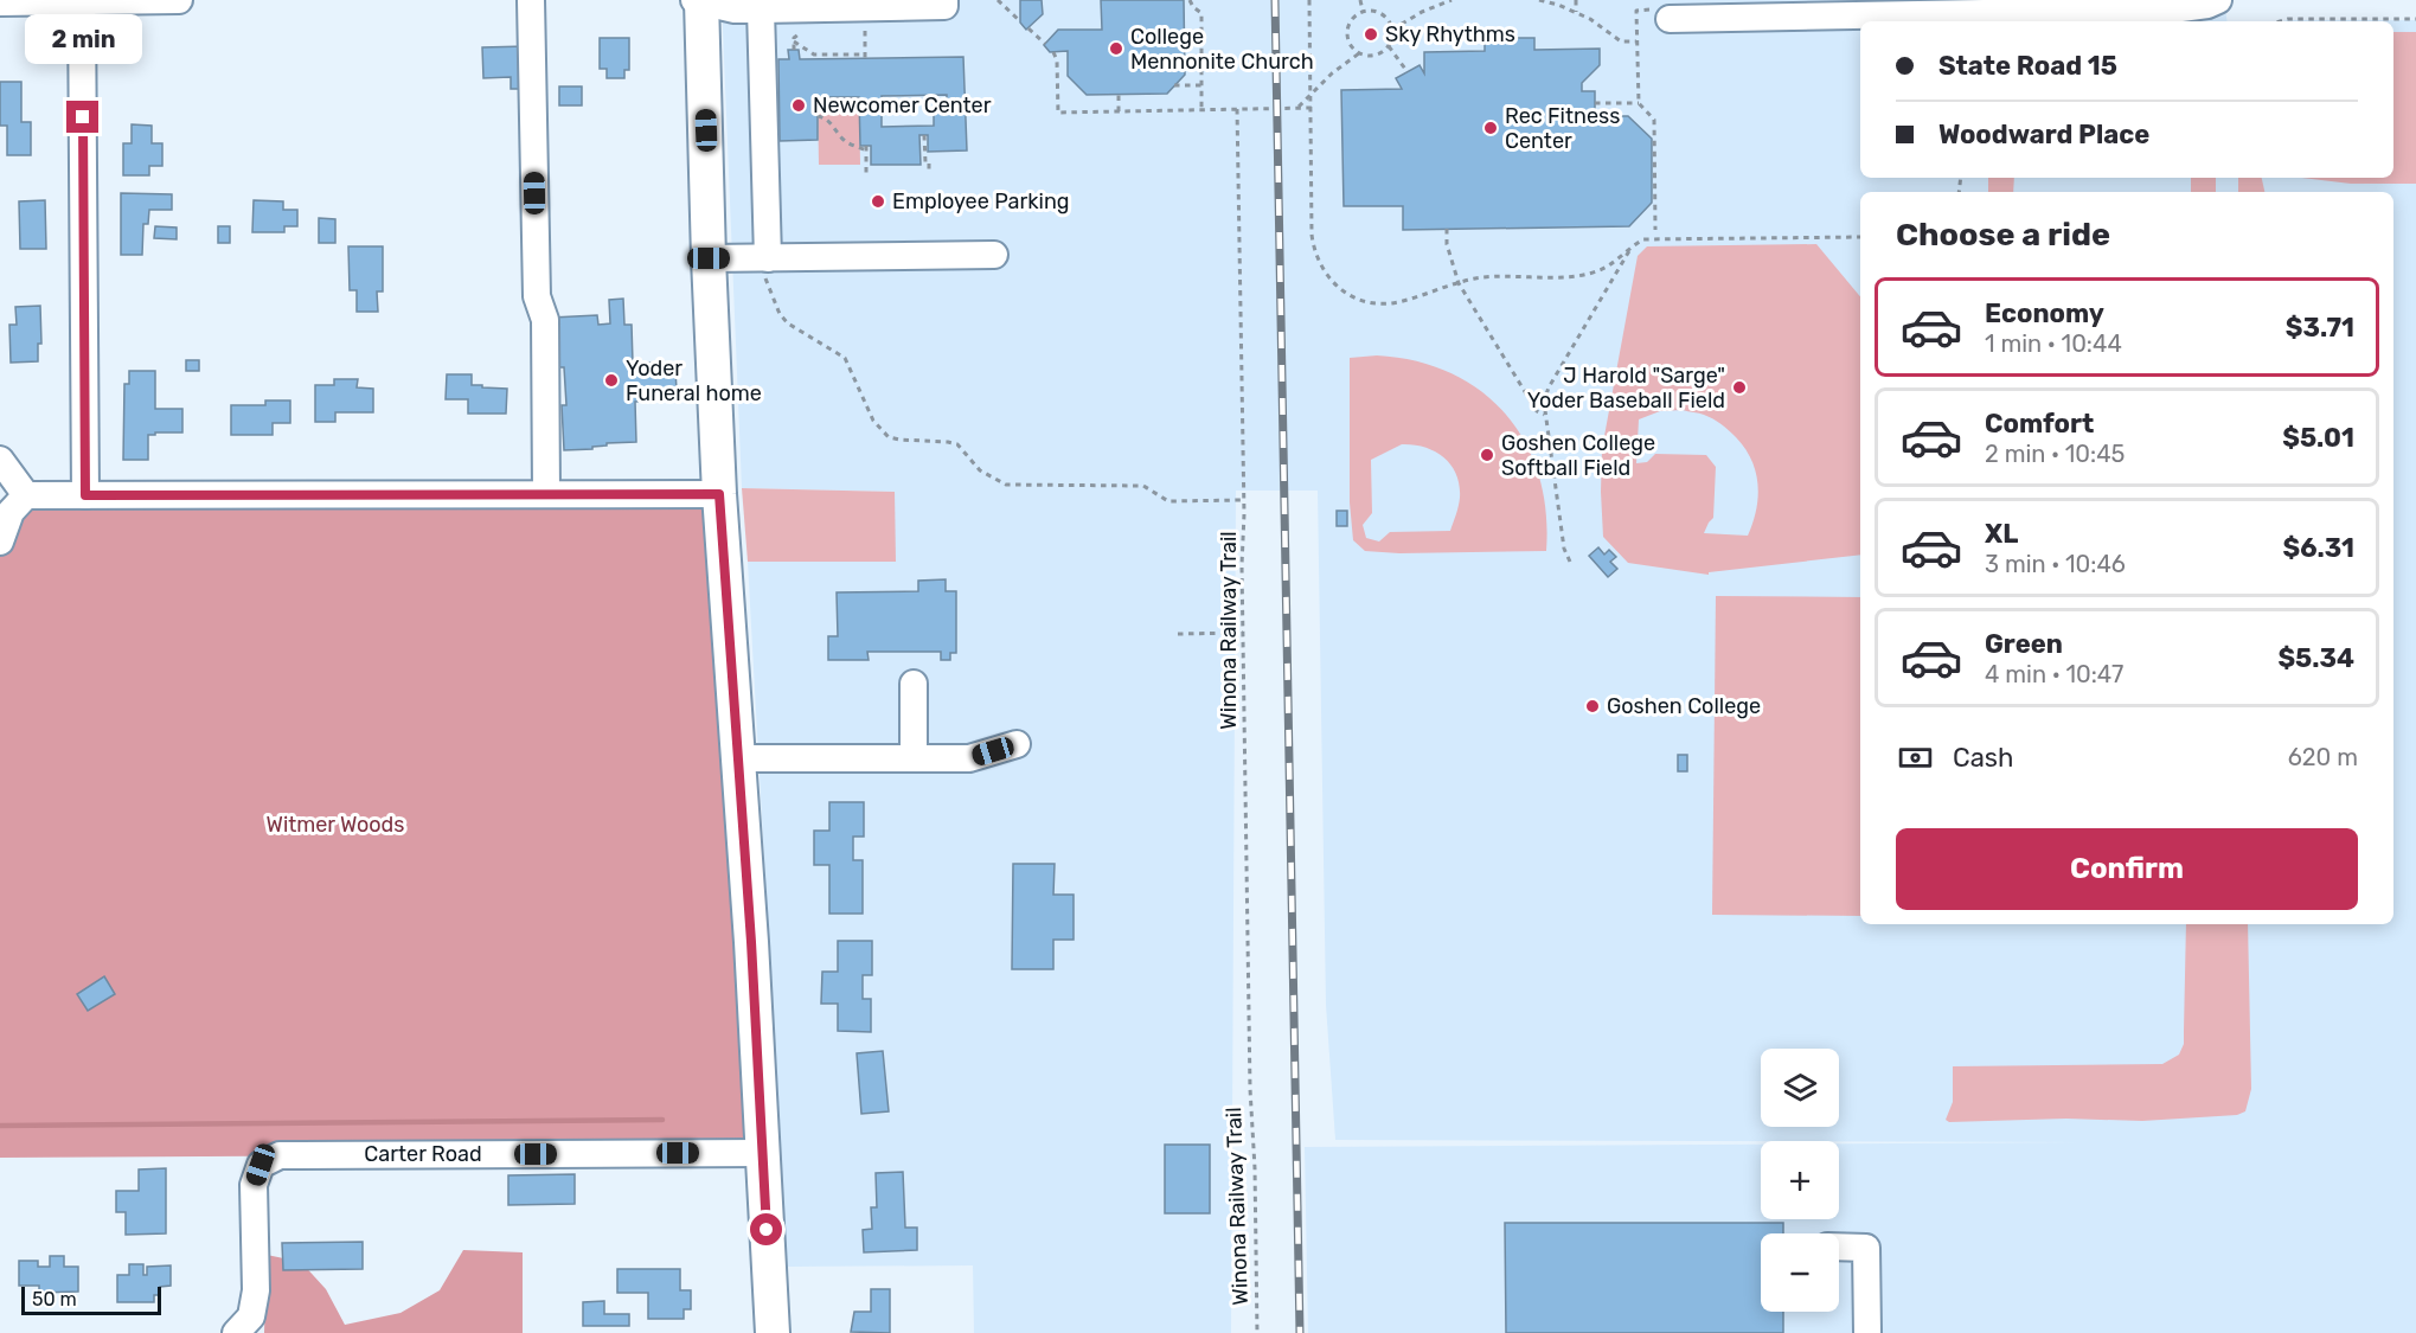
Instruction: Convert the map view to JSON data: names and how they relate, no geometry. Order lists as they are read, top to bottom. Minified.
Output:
{"streets":{"street":["Carter Road"],"path":["Winona Railway Trail"]},"parks":["Witmer Woods"],"places":["Sky Rhythms","College Mennonite Church","Newcomer Center","Rec Fitness Center","Employee Parking","Yoder Funeral home","J Harold \"Sarge\" Yoder Baseball Field","Goshen College Softball Field","Goshen College"],"scale_bar":"50 m","page":{"bubble":"2 min","banner":["State Road 15","Woodward Place"],"heading":"Choose a ride","list":[{"name":"Economy","note":"1 min · 10:44","value":"$3.71"},{"name":"Comfort","note":"2 min · 10:45","value":"$5.01"},{"name":"XL","note":"3 min · 10:46","value":"$6.31"},{"name":"Green","note":"4 min · 10:47","value":"$5.34"}],"pay":["Cash","620 m"],"buttons":"Confirm","map_buttons":["+","−"],"scale":"50 m"}}
